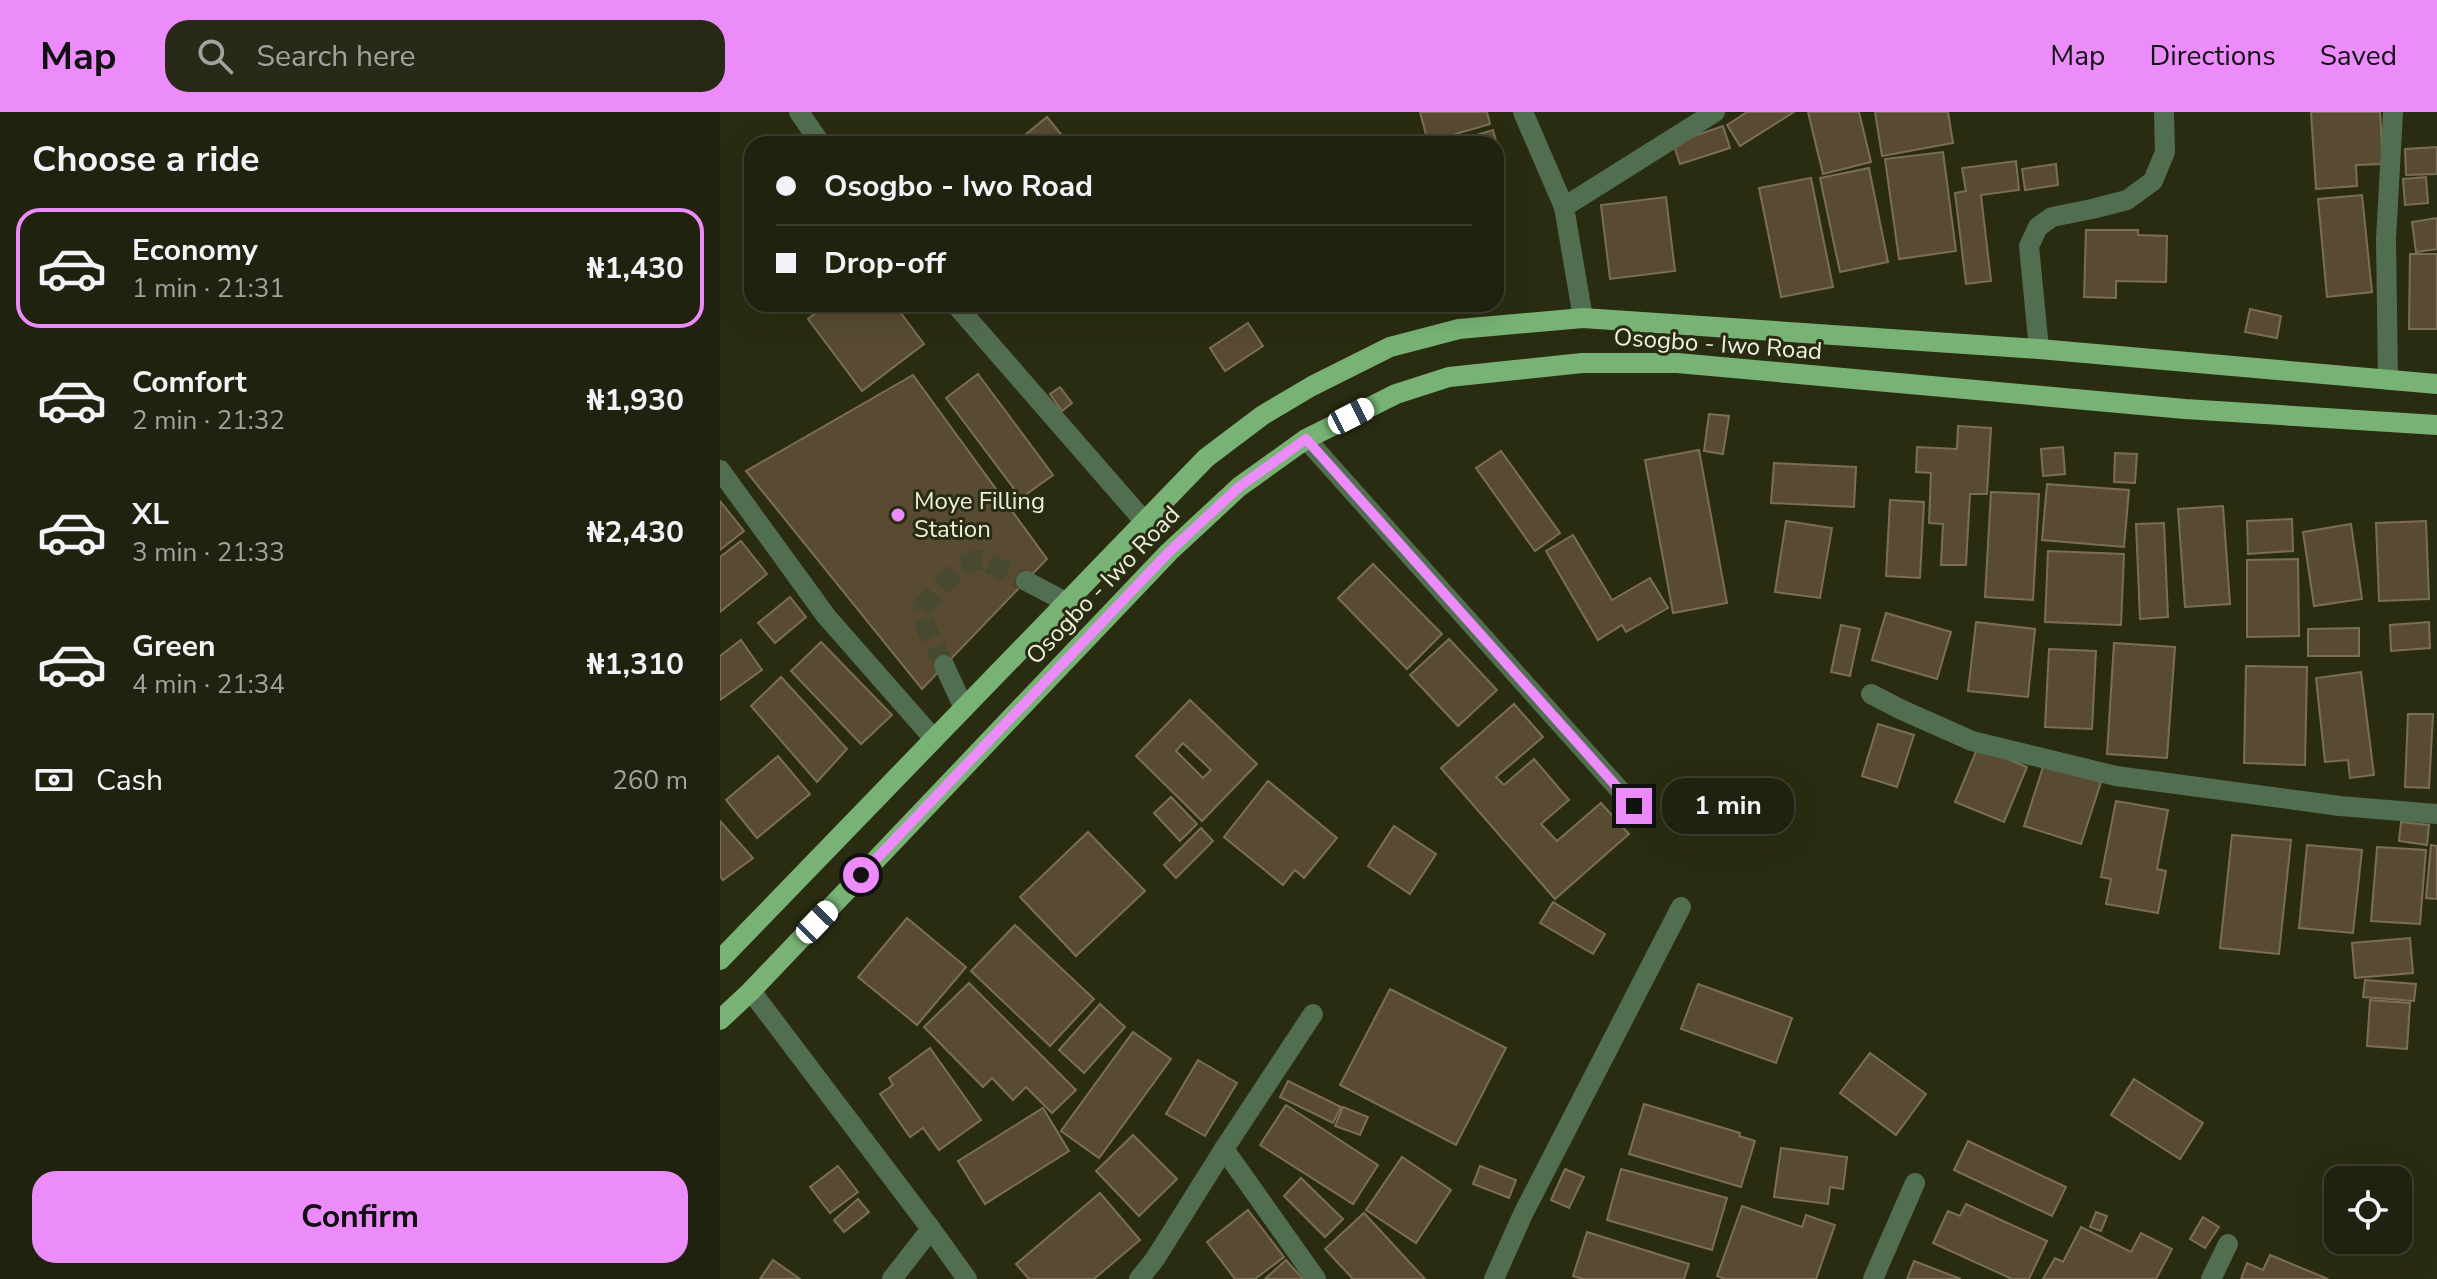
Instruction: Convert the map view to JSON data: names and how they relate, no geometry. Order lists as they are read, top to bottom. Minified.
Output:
{"streets":{"main road":["Osogbo - Iwo Road"]},"places":["Moye Filling Station"],"page":{"header":"Map","search":"Search here","nav":["Map","Directions","Saved"],"heading":"Choose a ride","banner":["Osogbo - Iwo Road","Drop-off"],"list":[{"name":"Economy","note":"1 min · 21:31","value":"₦1,430"},{"name":"Comfort","note":"2 min · 21:32","value":"₦1,930"},{"name":"XL","note":"3 min · 21:33","value":"₦2,430"},{"name":"Green","note":"4 min · 21:34","value":"₦1,310"}],"pay":["Cash","260 m"],"bubble":"1 min","buttons":"Confirm"}}
